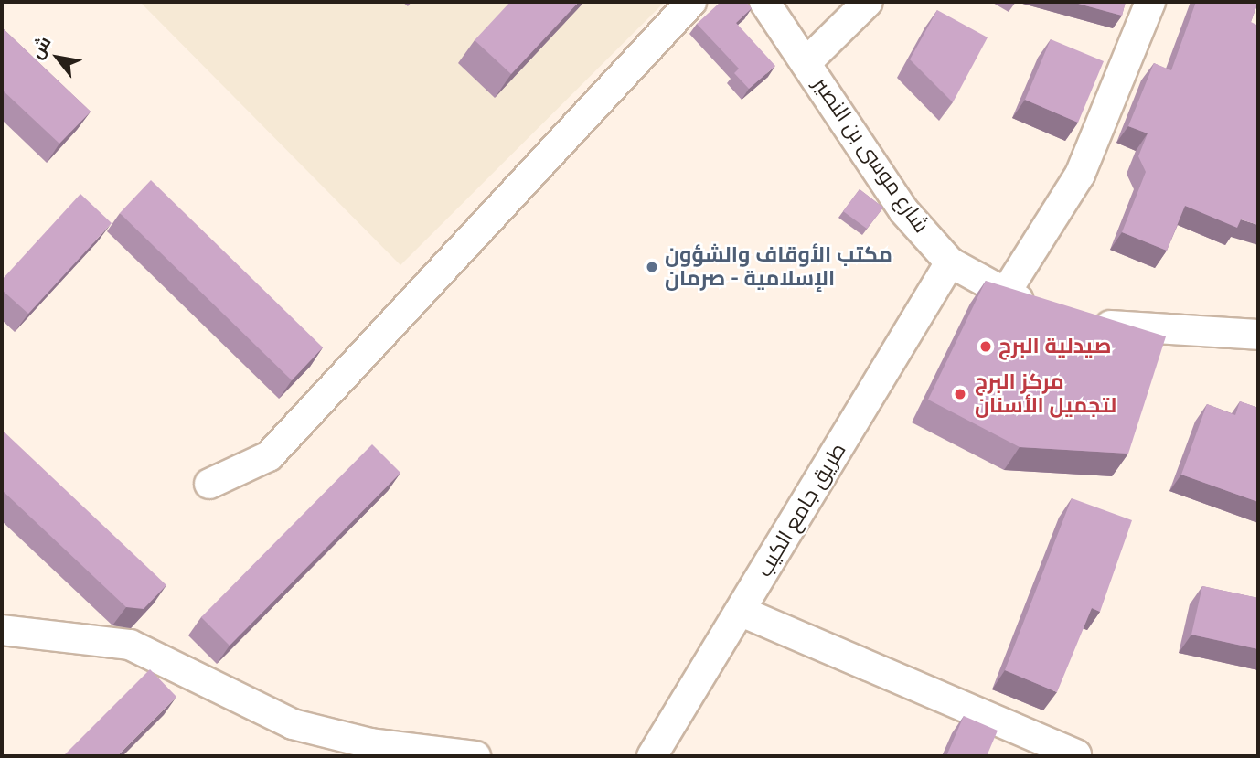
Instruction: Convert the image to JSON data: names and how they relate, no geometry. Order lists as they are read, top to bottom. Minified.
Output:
{"streets":{"street":["شارع موسى بن النصير","طريق جامع الكيب"]},"crossings":[["شارع موسى بن النصير","طريق جامع الكيب"]],"places":["مكتب الأوقاف والشؤون الإسلامية - صرمان","صيدلية البرج","مركز البرج لتجميل الأسنان"],"north":"top left"}
